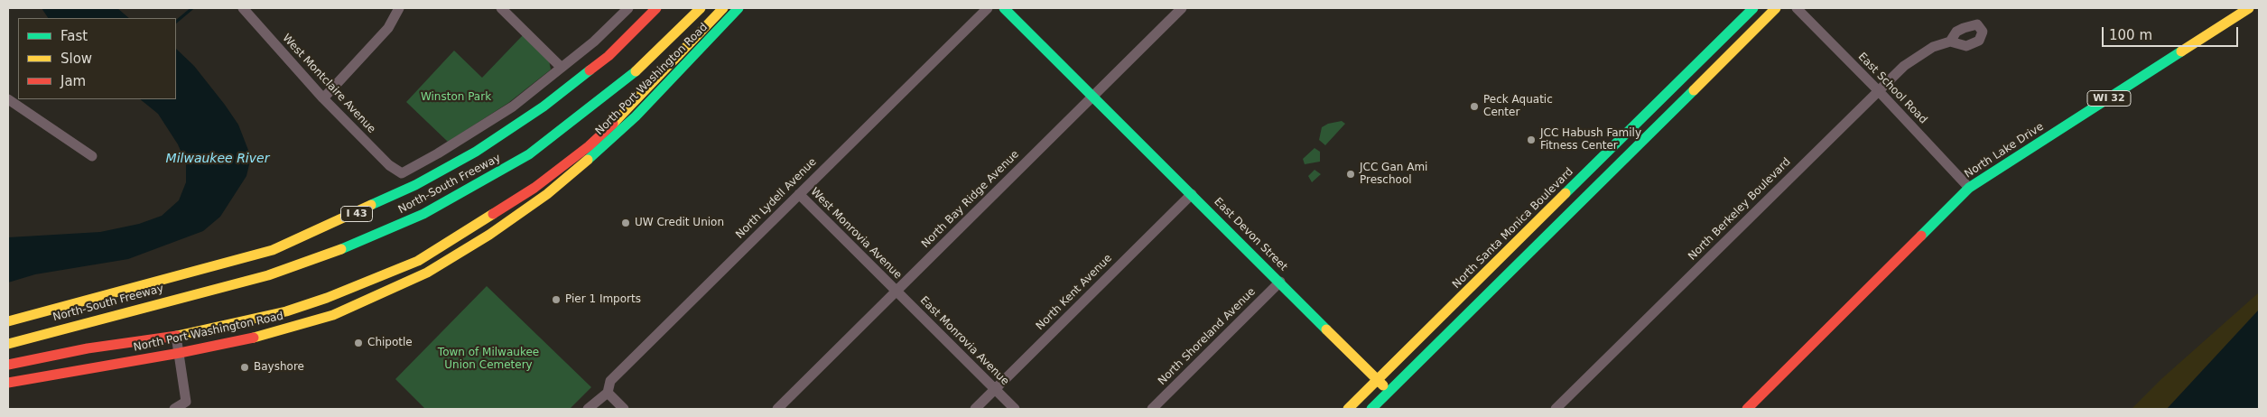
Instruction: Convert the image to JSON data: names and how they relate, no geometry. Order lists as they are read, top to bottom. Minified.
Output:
{"streets":{"main road":["North Port Washington Road","WI 32","North Lake Drive","North-South Freeway","I 43","North Santa Monica Boulevard","East Devon Street"],"street":["West Montclaire Avenue","East School Road","North Lydell Avenue","North Bay Ridge Avenue","North Berkeley Boulevard","West Monrovia Avenue","North Kent Avenue","North Shoreland Avenue","East Monrovia Avenue"]},"crossings":[["East School Road","North Lake Drive"],["East School Road","North Berkeley Boulevard"],["North Lydell Avenue","West Monrovia Avenue"],["North Bay Ridge Avenue","West Monrovia Avenue"],["North Bay Ridge Avenue","East Devon Street"],["North Bay Ridge Avenue","East Monrovia Avenue"],["North Santa Monica Boulevard","East Devon Street"],["West Monrovia Avenue","East Monrovia Avenue"],["East Devon Street","North Kent Avenue"],["East Devon Street","North Shoreland Avenue"],["North Kent Avenue","East Monrovia Avenue"]],"water":["Milwaukee River"],"parks":["Winston Park","Town of Milwaukee Union Cemetery"],"places":["Peck Aquatic Center","JCC Habush Family Fitness Center","JCC Gan Ami Preschool","UW Credit Union","Pier 1 Imports","Chipotle","Bayshore"],"legend":["Fast","Slow","Jam"],"scale_bar":"100 m"}
